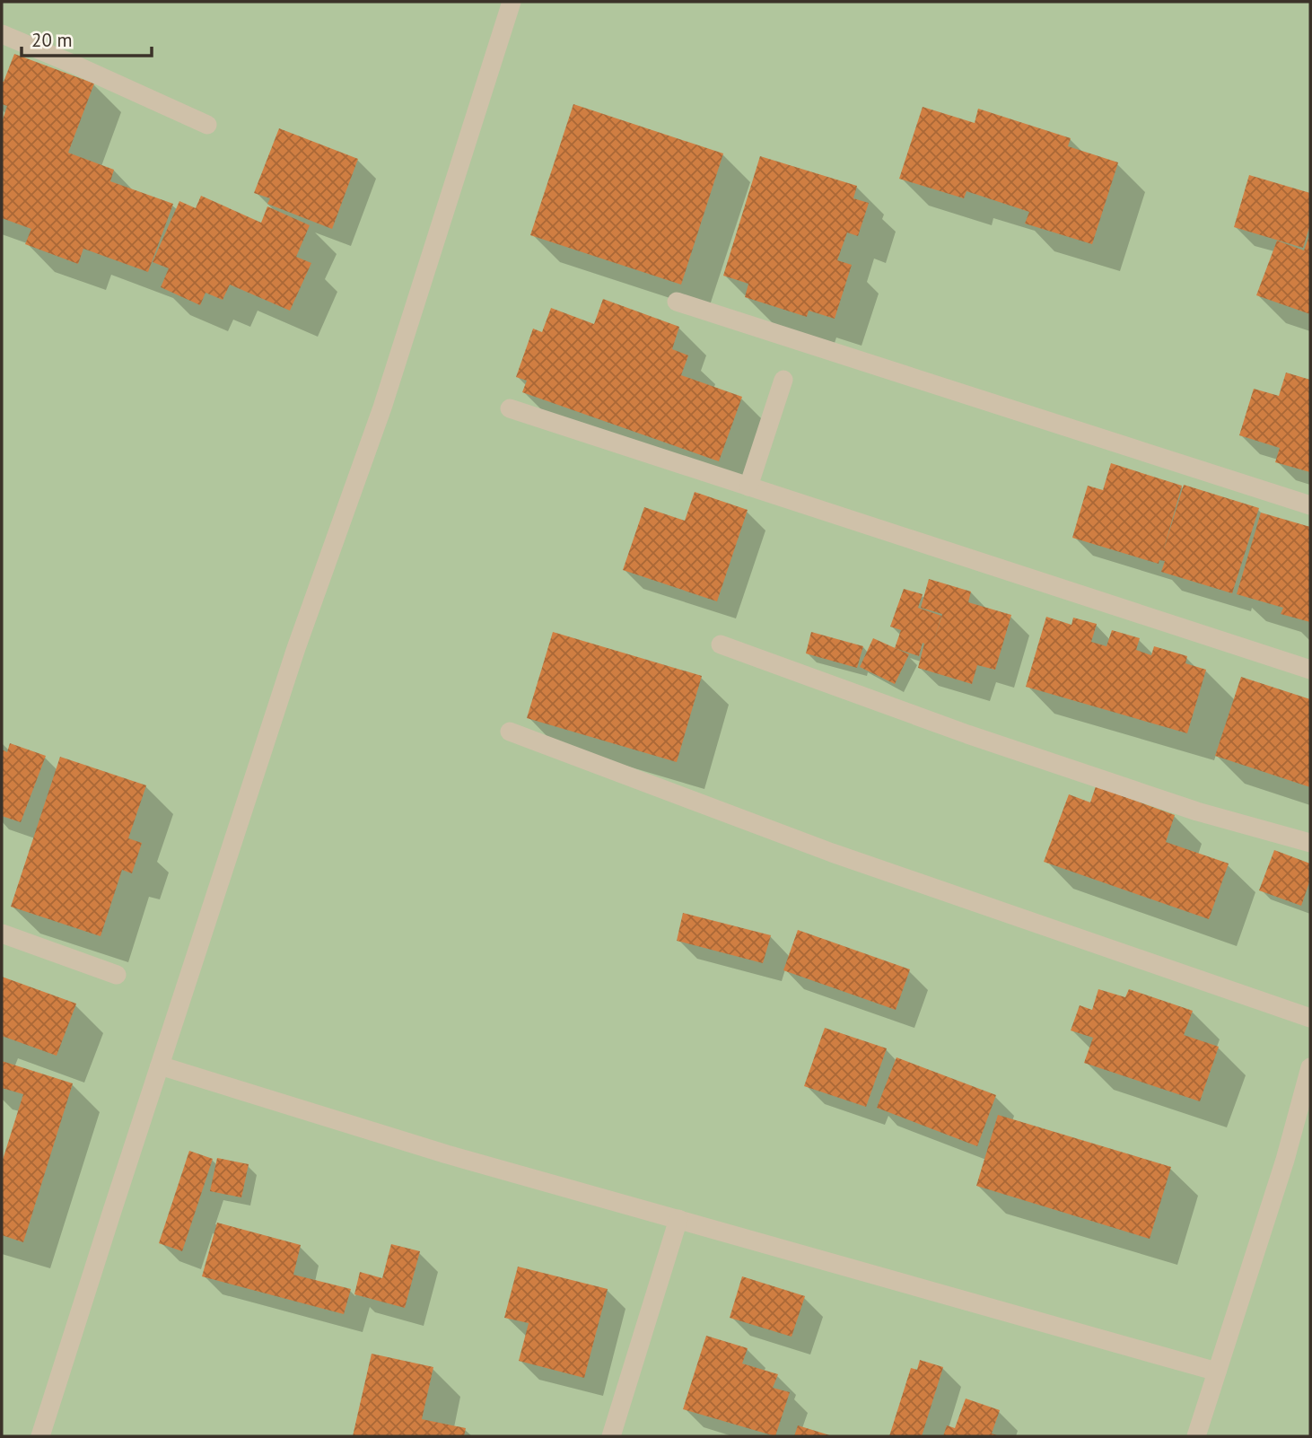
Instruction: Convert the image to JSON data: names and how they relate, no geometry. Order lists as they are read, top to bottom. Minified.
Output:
{"scale_bar":"20 m"}
